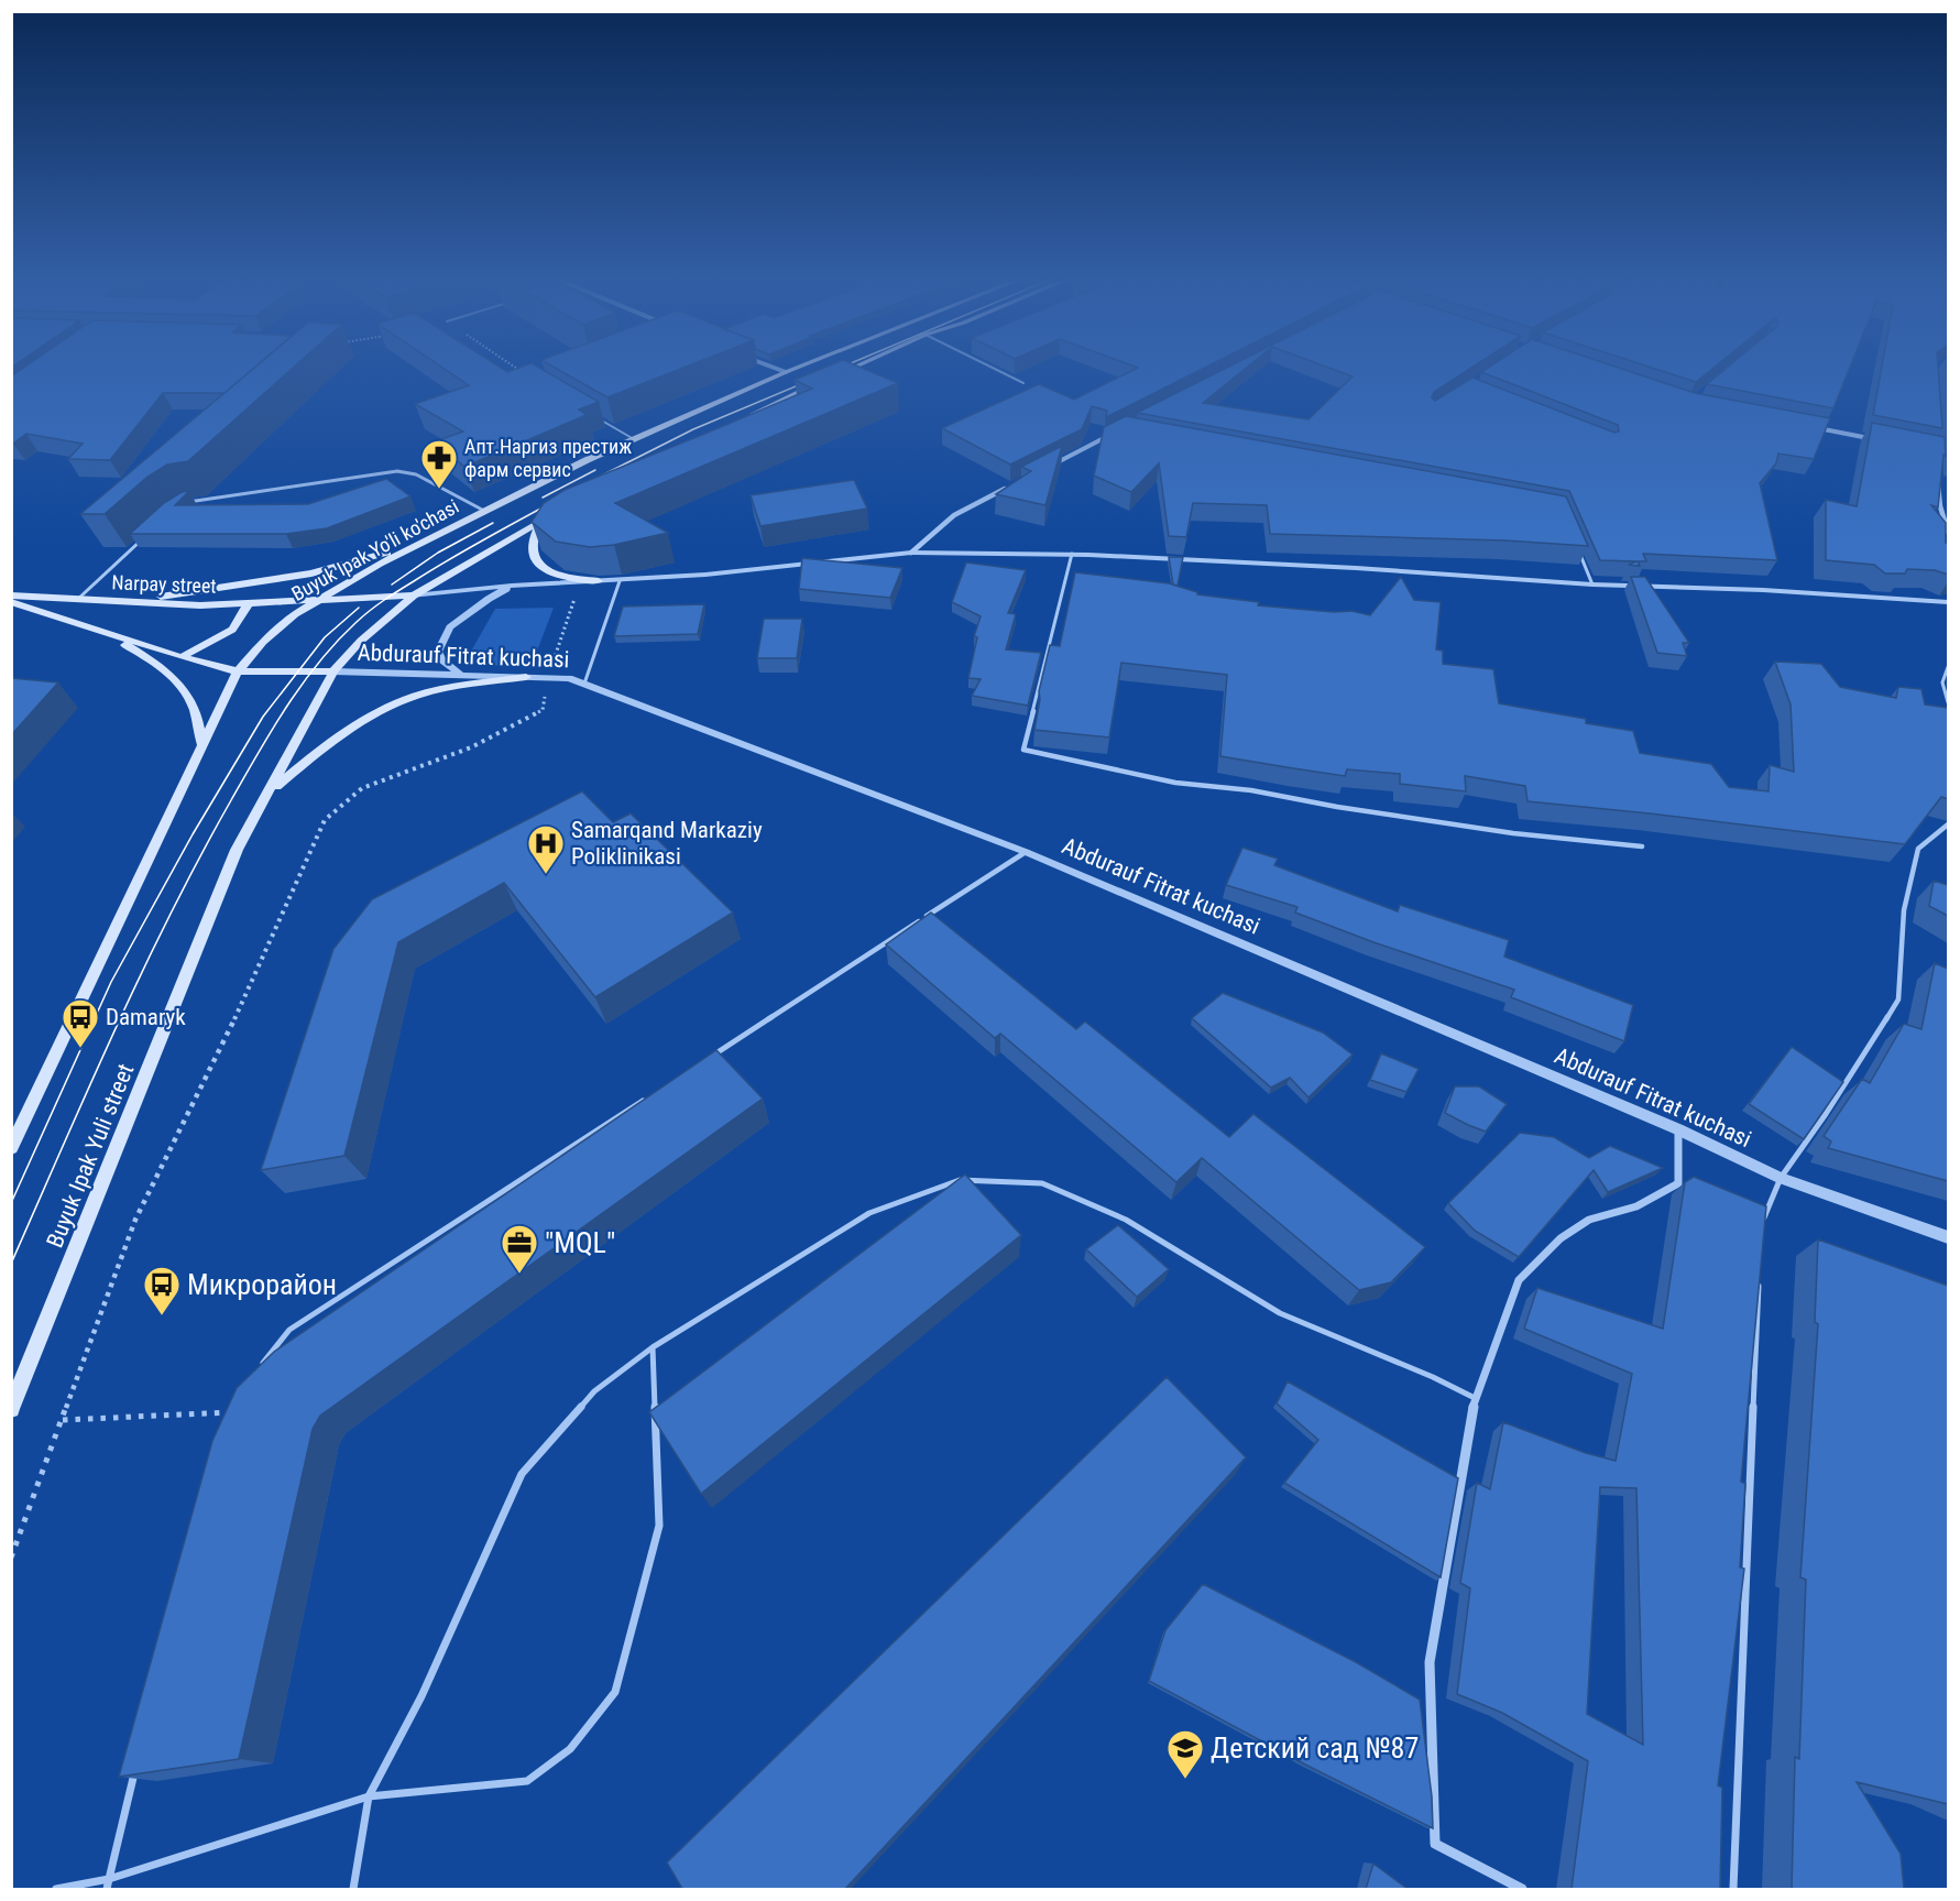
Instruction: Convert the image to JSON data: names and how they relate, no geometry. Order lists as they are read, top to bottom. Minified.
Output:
{"streets":{"main road":["Buyuk Ipak Yo'li ko'chasi","Narpay street","Buyuk Ipak Yuli street"],"street":["Abdurauf Fitrat kuchasi"]},"crossings":[["Buyuk Ipak Yo'li ko'chasi","Narpay street"],["Abdurauf Fitrat kuchasi","Buyuk Ipak Yuli street"]],"places":{"pharmacy":["Апт.Наргиз престиж фарм сервис"],"hospital":["Samarqand Markaziy Poliklinikasi"],"bus stop":["Damaryk","Микрорайон"],"office":["\"MQL\""],"school or university":["Детский сад №87"]}}
